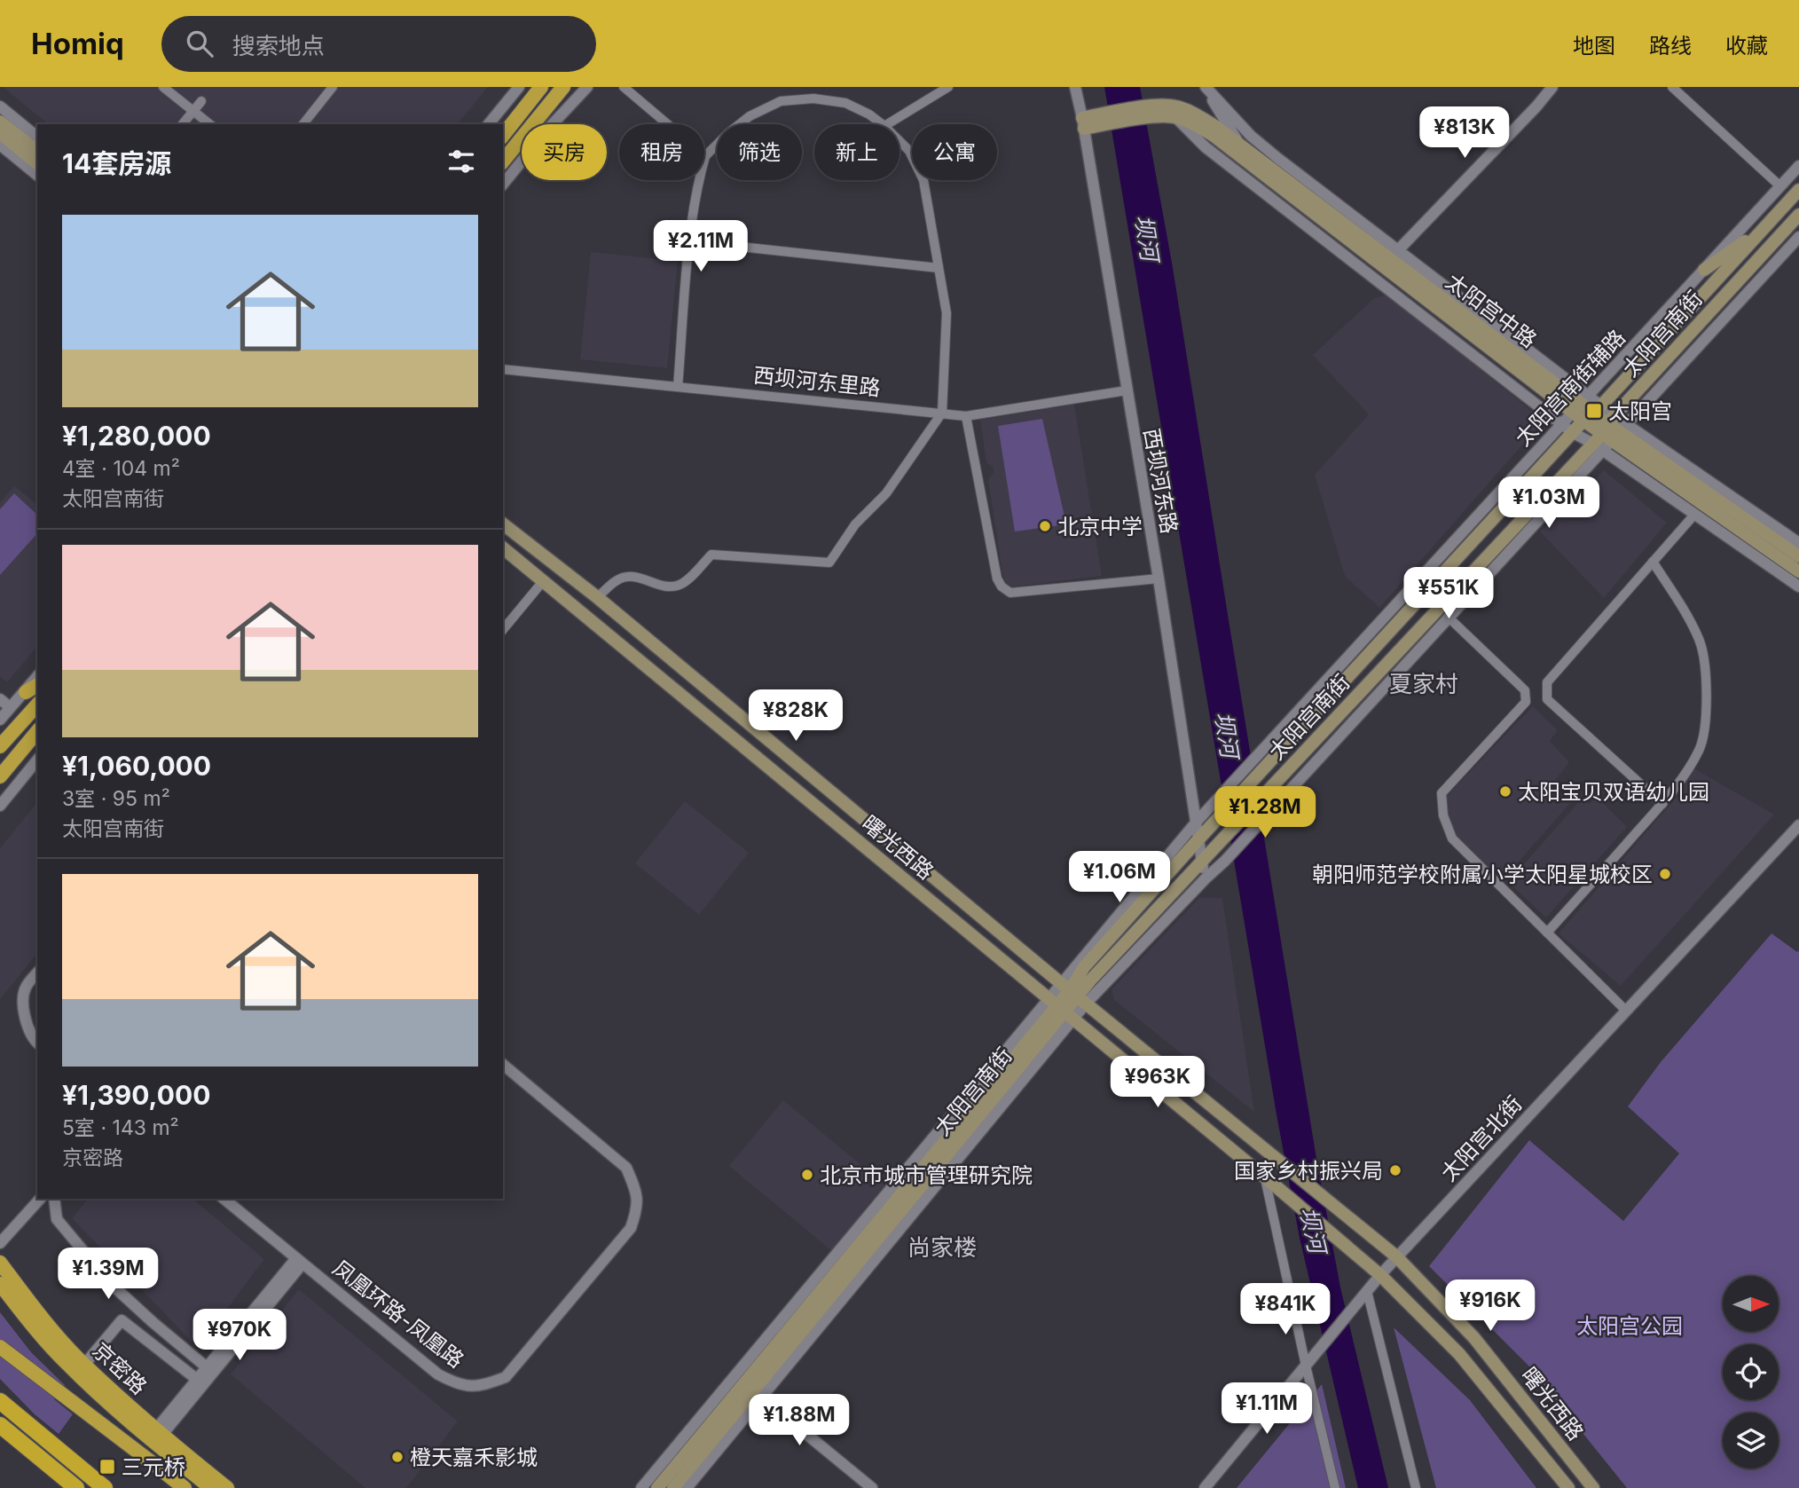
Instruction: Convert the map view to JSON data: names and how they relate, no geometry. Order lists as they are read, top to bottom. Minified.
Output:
{"streets":{"highway":["京密路"],"main road":["太阳宫中路","太阳宫南街","曙光西路"],"street":["西坝河东里路","太阳宫南街辅路","西坝河东路","太阳宫北街","凤凰环路-凤凰路"]},"crossings":[["太阳宫中路","太阳宫南街"],["太阳宫中路","太阳宫南街辅路"],["太阳宫南街","太阳宫南街辅路"],["太阳宫南街","西坝河东路"],["太阳宫南街","曙光西路"],["西坝河东里路","西坝河东路"],["曙光西路","太阳宫北街"]],"districts":["夏家村","尚家楼"],"water":["坝河"],"parks":["太阳宫公园"],"places":{"transit":["太阳宫","三元桥"],"other":["北京中学","太阳宝贝双语幼儿园","朝阳师范学校附属小学太阳星城校区","国家乡村振兴局","北京市城市管理研究院","橙天嘉禾影城"]},"north":"right","page":{"header":"Homiq","search":"搜索地点","nav":["地图","路线","收藏"],"price":["¥813K","¥2.11M","¥1.03M","¥551K","¥828K","¥1.28M","¥1.06M","¥963K","¥1.39M","¥916K","¥841K","¥970K","¥1.11M","¥1.88M"],"chip":["买房","租房","筛选","新上","公寓"],"heading":"14套房源","list":[{"name":"¥1,280,000","note":"4室 · 104 m² · 太阳宫南街"},{"name":"¥1,060,000","note":"3室 · 95 m² · 太阳宫南街"},{"name":"¥1,390,000","note":"5室 · 143 m² · 京密路"}]}}
